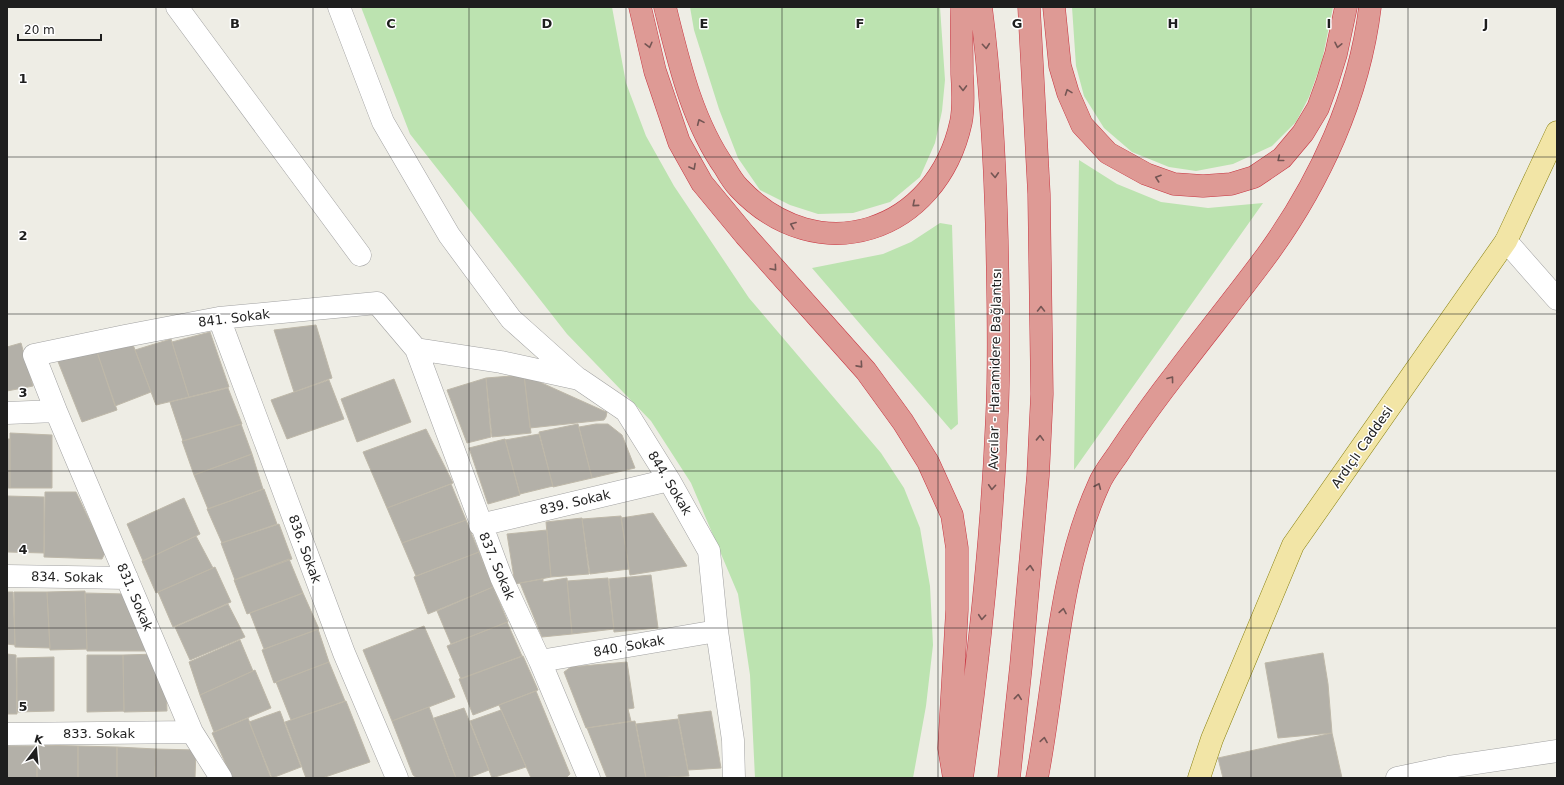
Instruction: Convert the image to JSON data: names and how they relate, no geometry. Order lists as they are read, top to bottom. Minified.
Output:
{"streets":{"highway":["Avcılar - Haramidere Bağlantısı"],"main road":["Ardıçlı Caddesi"],"street":["841. Sokak","844. Sokak","839. Sokak","836. Sokak","837. Sokak","834. Sokak","831. Sokak","840. Sokak","833. Sokak"]},"crossings":[["841. Sokak","844. Sokak"],["841. Sokak","836. Sokak"],["841. Sokak","837. Sokak"],["841. Sokak","831. Sokak"],["844. Sokak","839. Sokak"],["844. Sokak","837. Sokak"],["844. Sokak","840. Sokak"],["839. Sokak","837. Sokak"],["837. Sokak","840. Sokak"],["834. Sokak","831. Sokak"],["831. Sokak","833. Sokak"]],"scale_bar":"20 m","north":"top","grid":{"columns":["B","C","D","E","F","G","H","I","J"],"rows":["1","2","3","4","5"]}}
